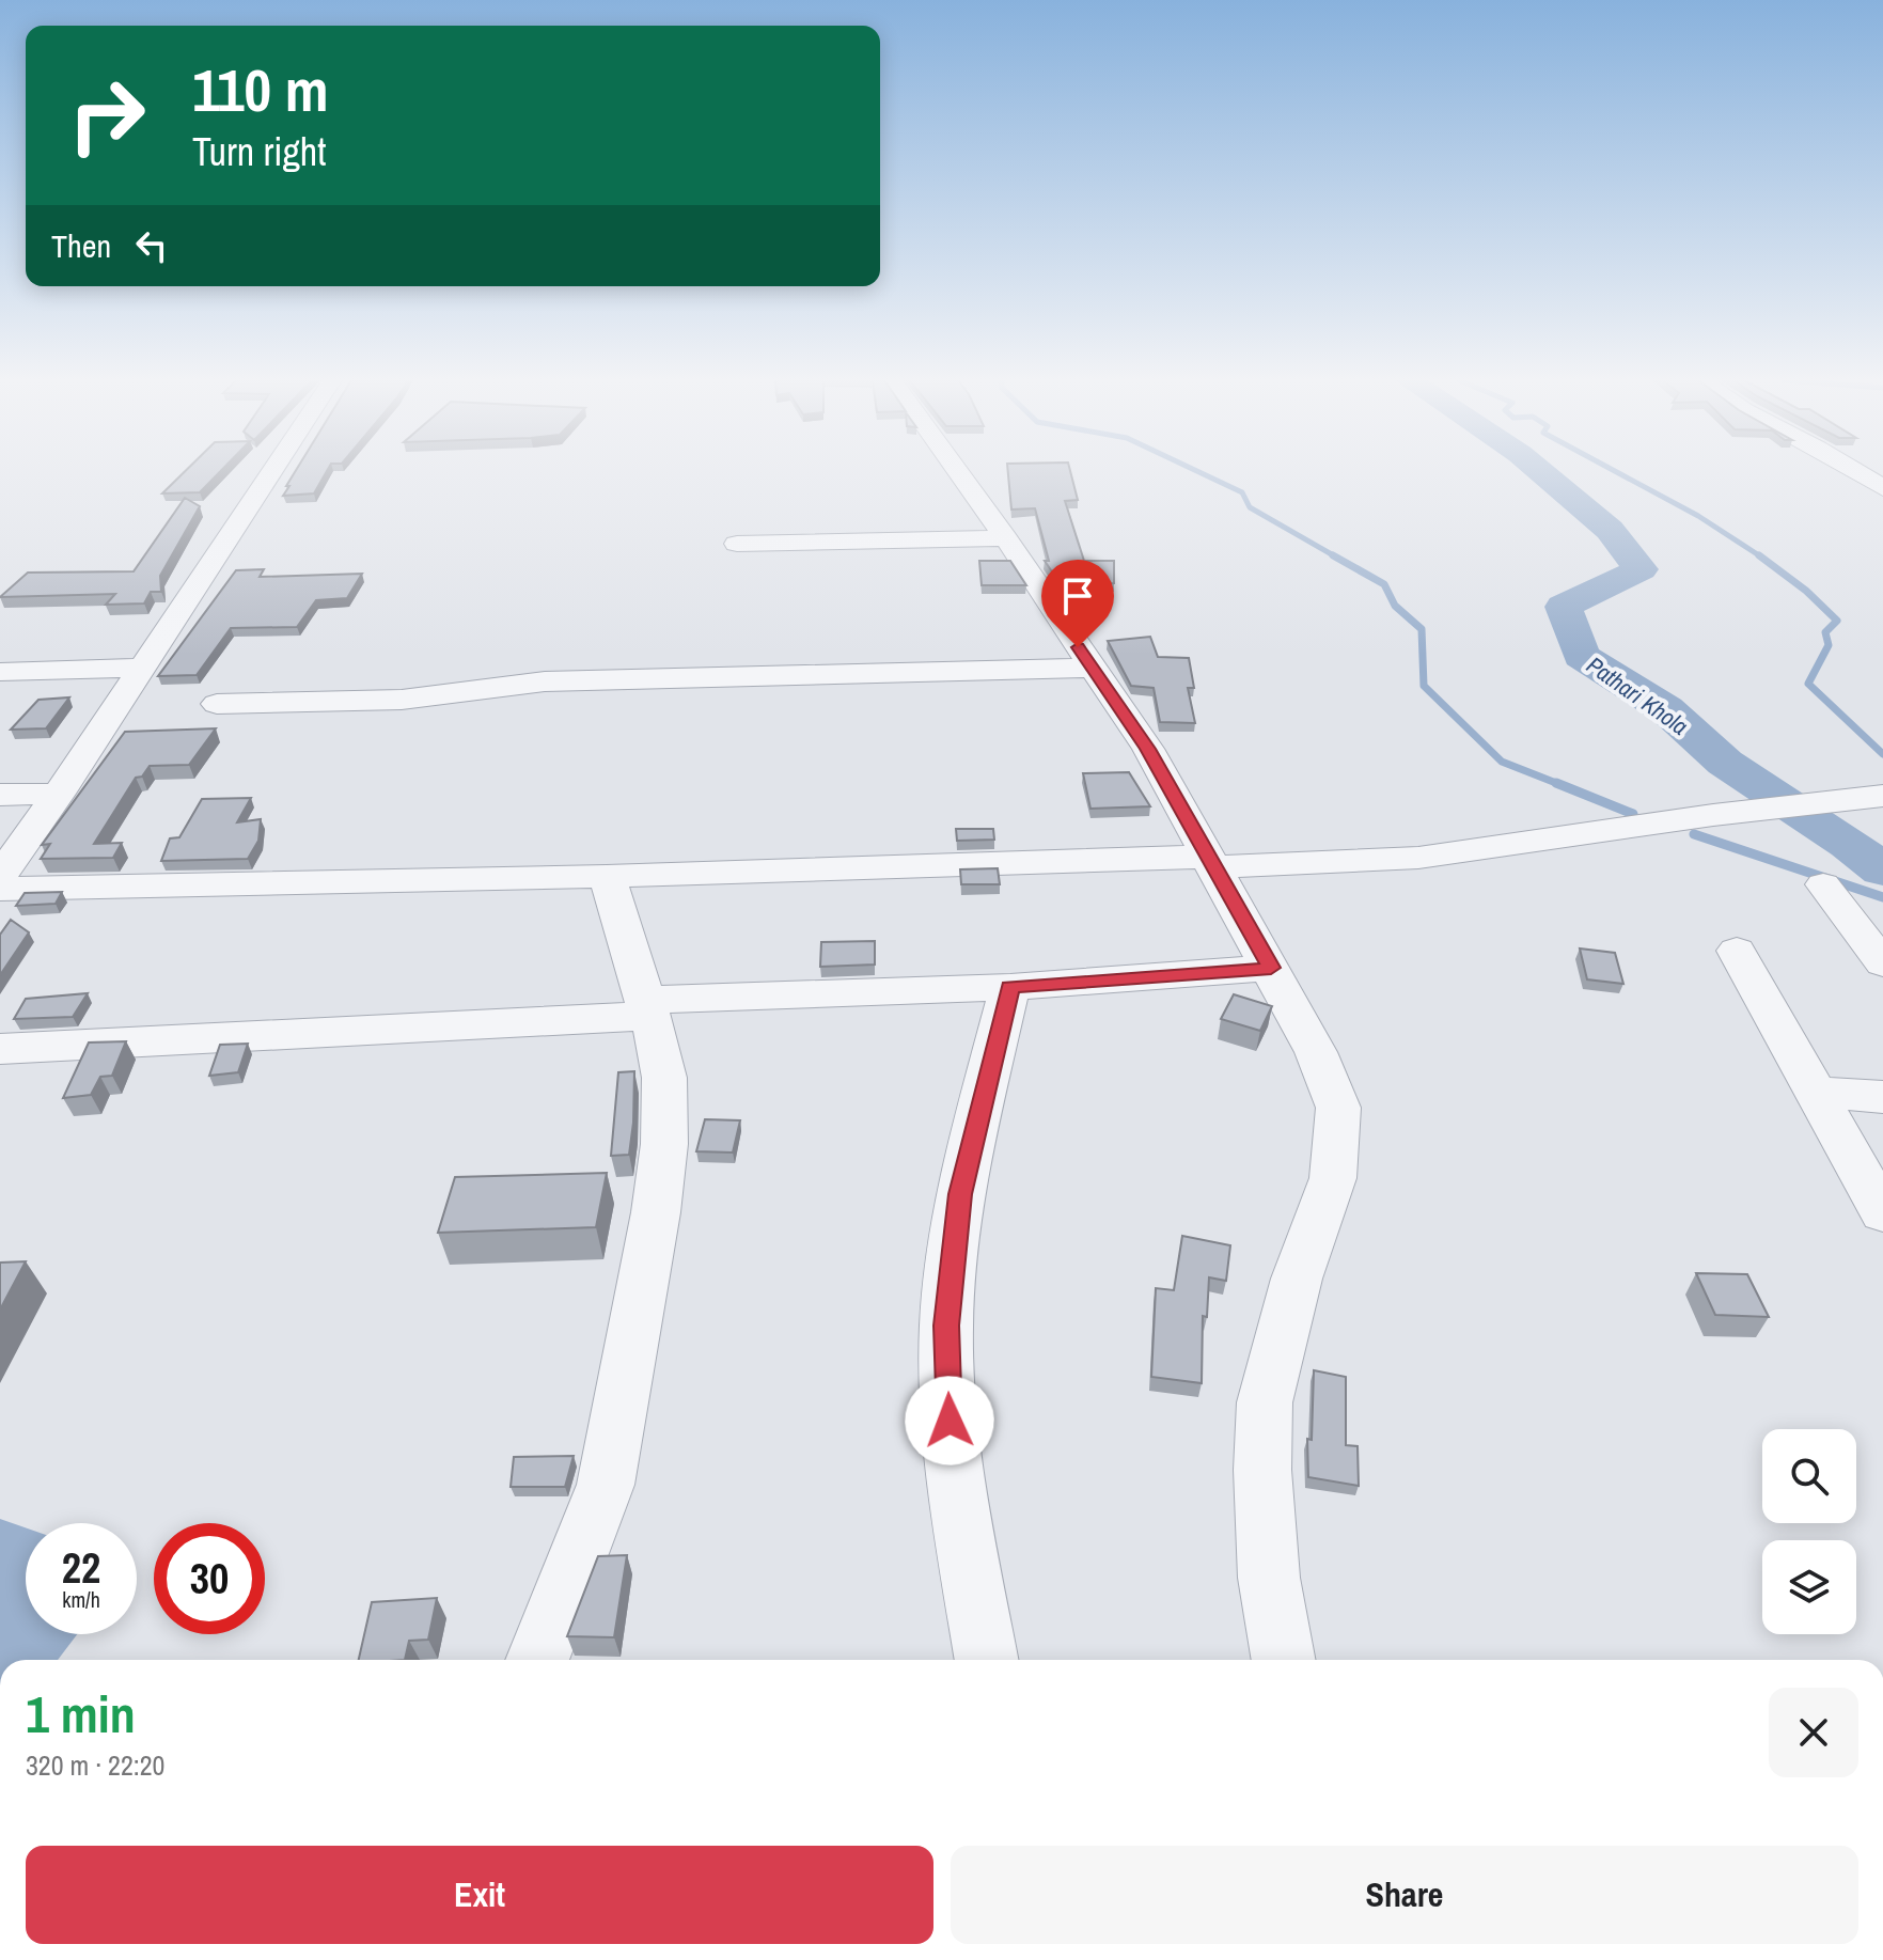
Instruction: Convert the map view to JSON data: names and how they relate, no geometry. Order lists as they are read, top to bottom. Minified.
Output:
{"water":["Pathari Khola"],"page":{"turn":["110 m","Turn right"],"then":"Then","speed":"22 km/h","limit":"30","heading":["1 min","320 m · 22:20"],"buttons":["Exit","Share"]}}
